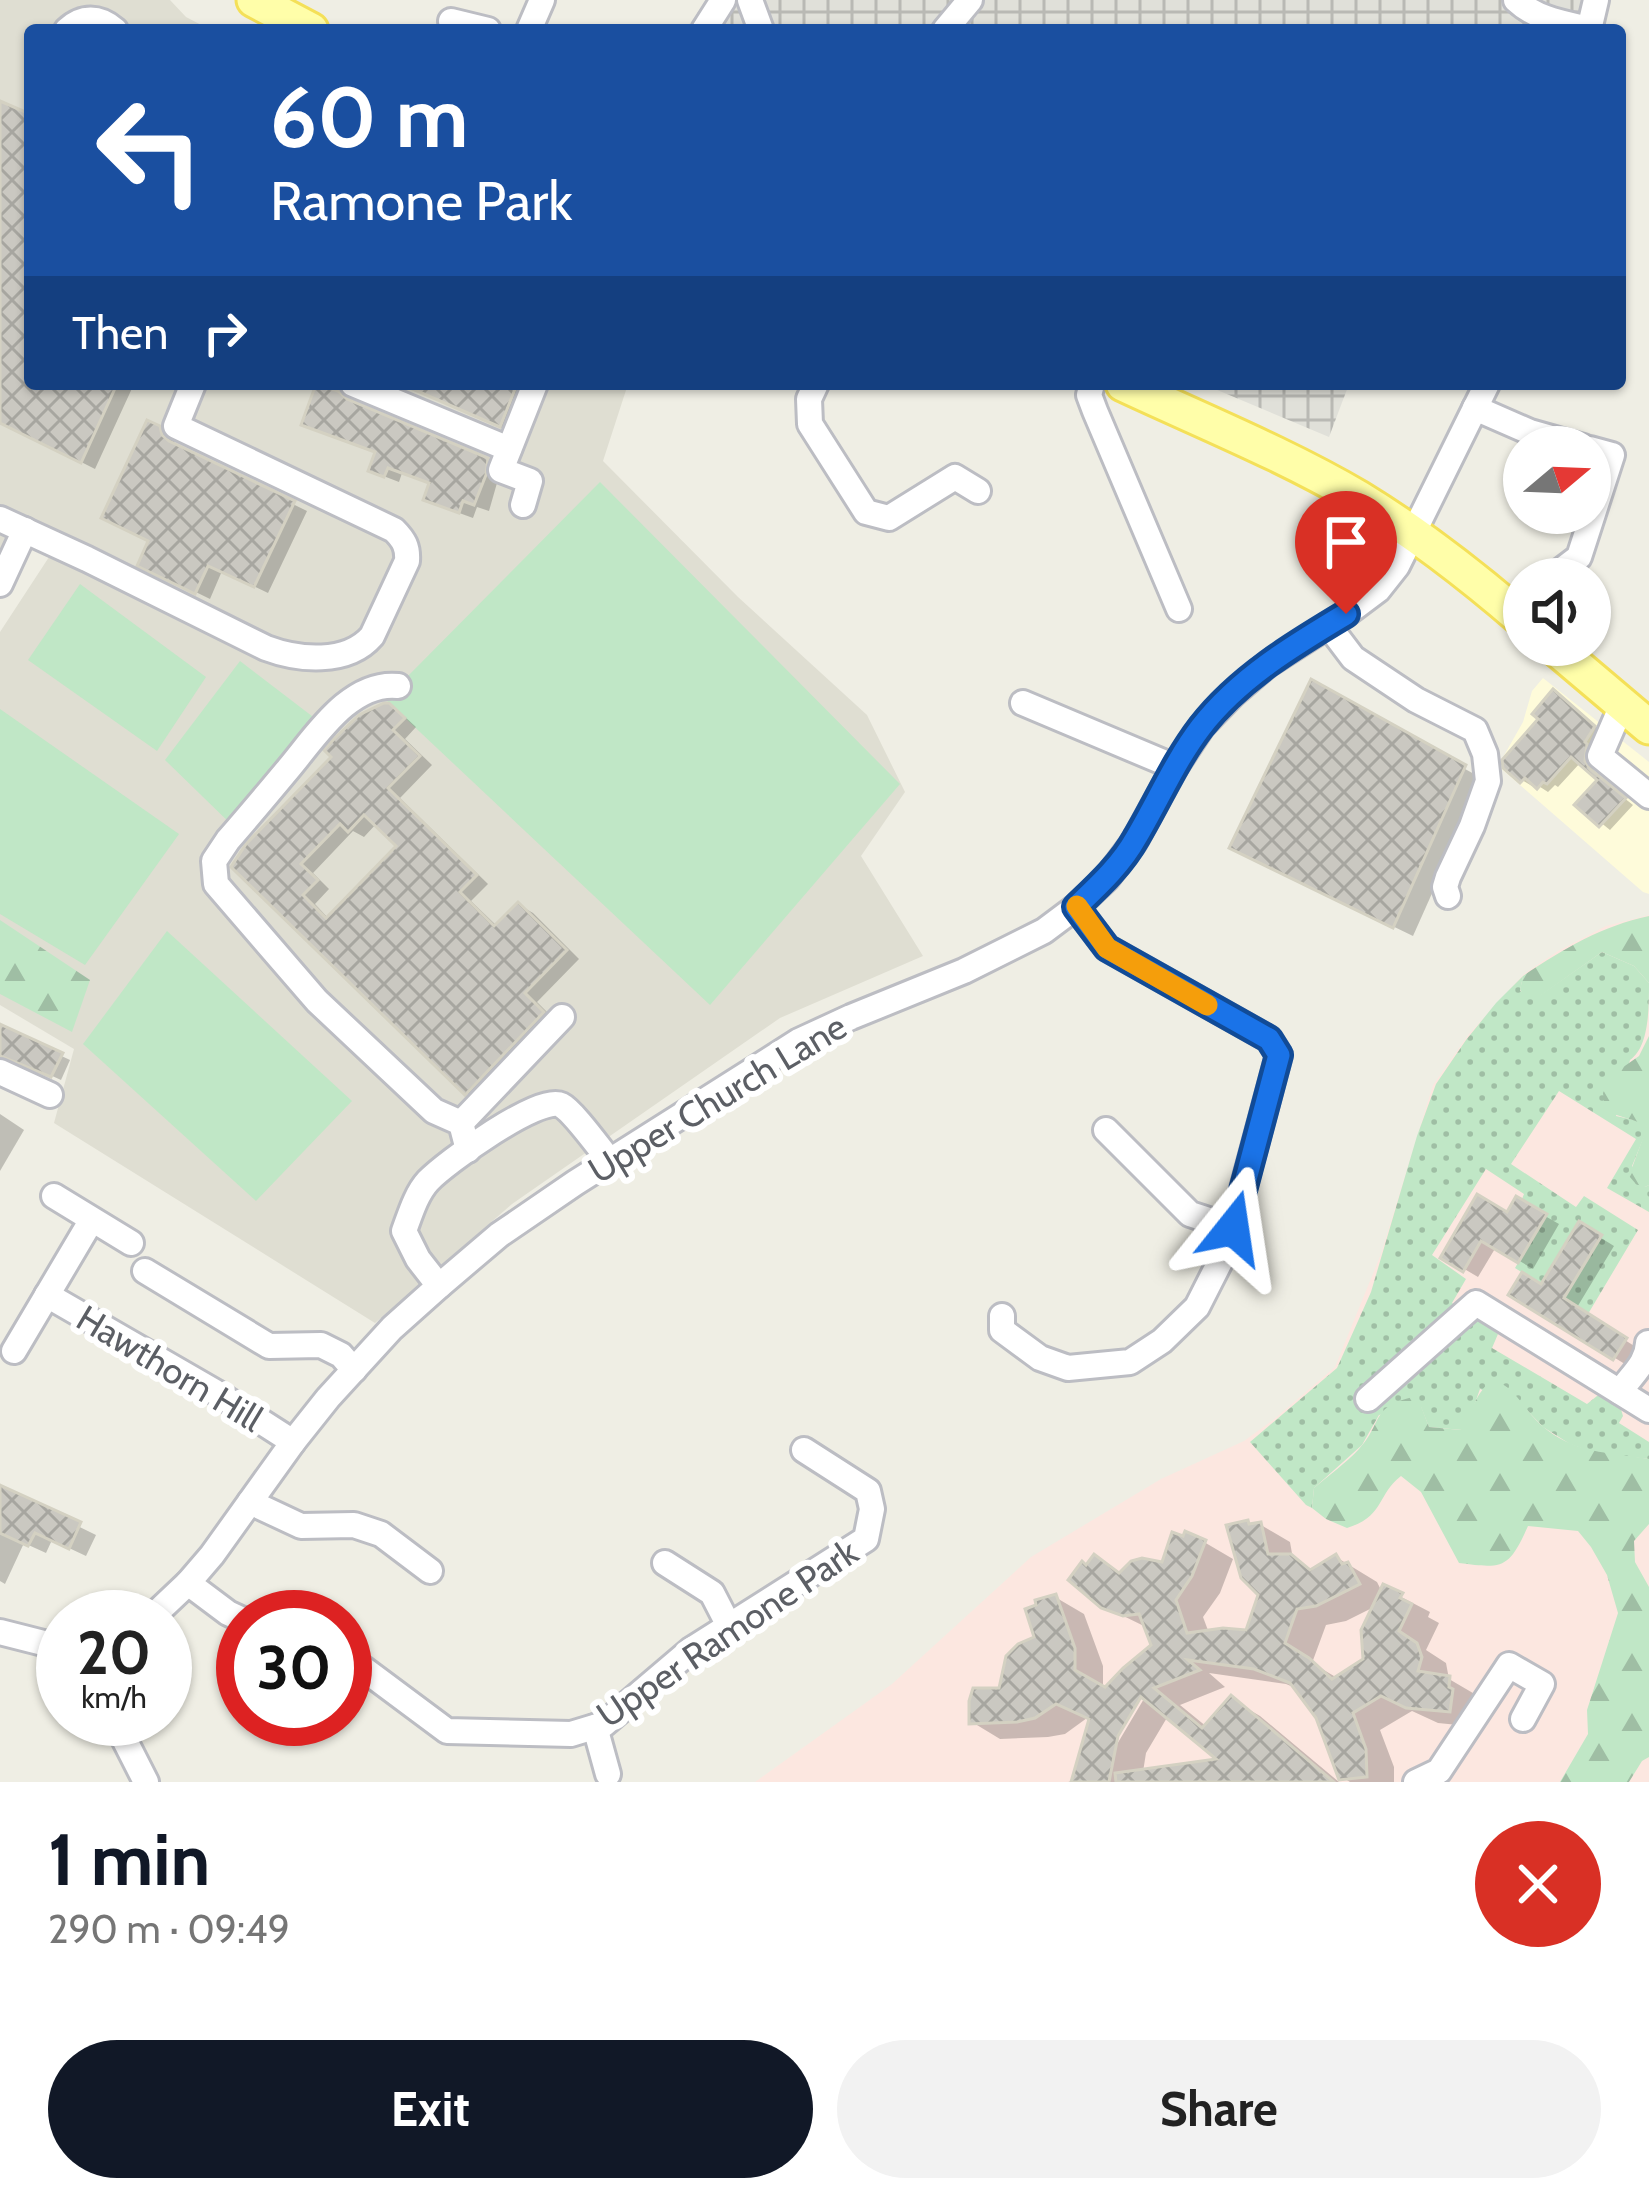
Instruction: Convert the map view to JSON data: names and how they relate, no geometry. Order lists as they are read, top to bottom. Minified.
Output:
{"streets":{"street":["Upper Church Lane","Hawthorn Hill","Upper Ramone Park"]},"crossings":[["Upper Church Lane","Hawthorn Hill"]],"north":"right","page":{"turn":["60 m","Ramone Park"],"then":"Then","speed":"20 km/h","limit":"30","heading":["1 min","290 m · 09:49"],"buttons":["Exit","Share"]}}
